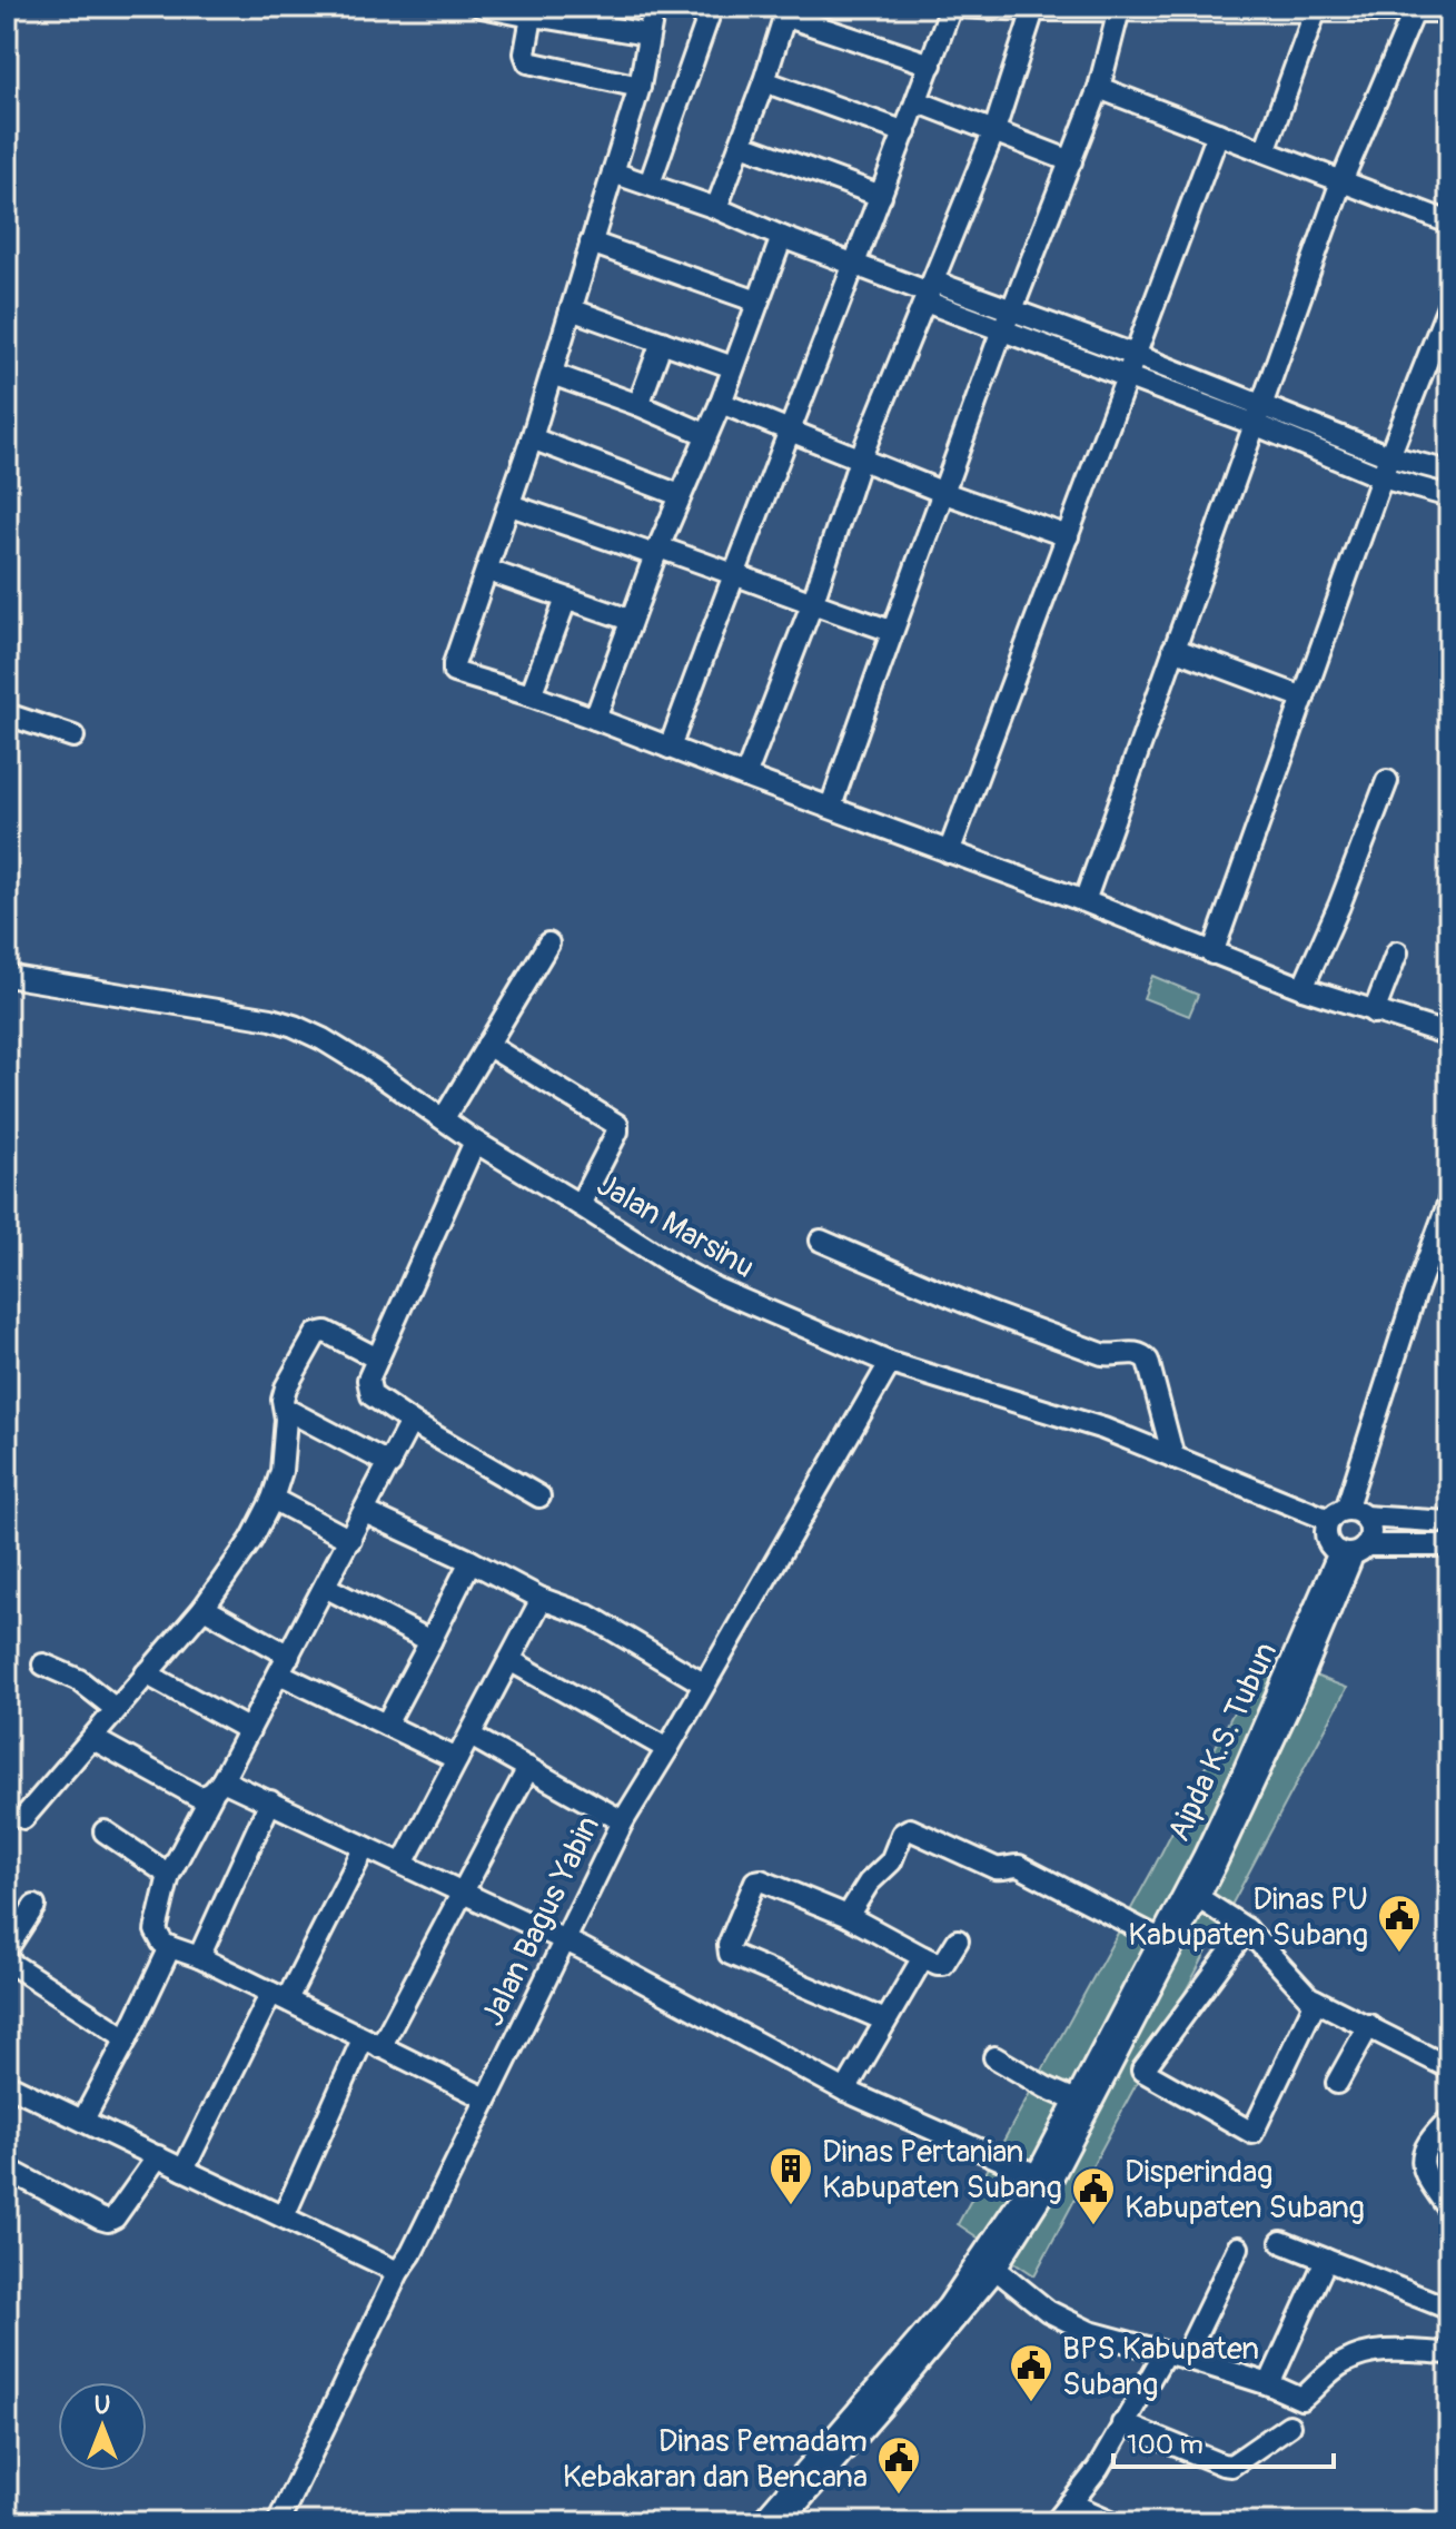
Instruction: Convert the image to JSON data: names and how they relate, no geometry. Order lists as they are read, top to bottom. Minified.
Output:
{"streets":{"street":["Jalan Marsinu","Aipda K.S. Tubun","Jalan Bagus Yabin"]},"crossings":[["Jalan Marsinu","Jalan Bagus Yabin"]],"places":{"public building":["Dinas PU Kabupaten Subang","Disperindag Kabupaten Subang","BPS Kabupaten Subang","Dinas Pemadam Kebakaran dan Bencana"],"building":["Dinas Pertanian Kabupaten Subang"]},"scale_bar":"100 m","north":"top"}
